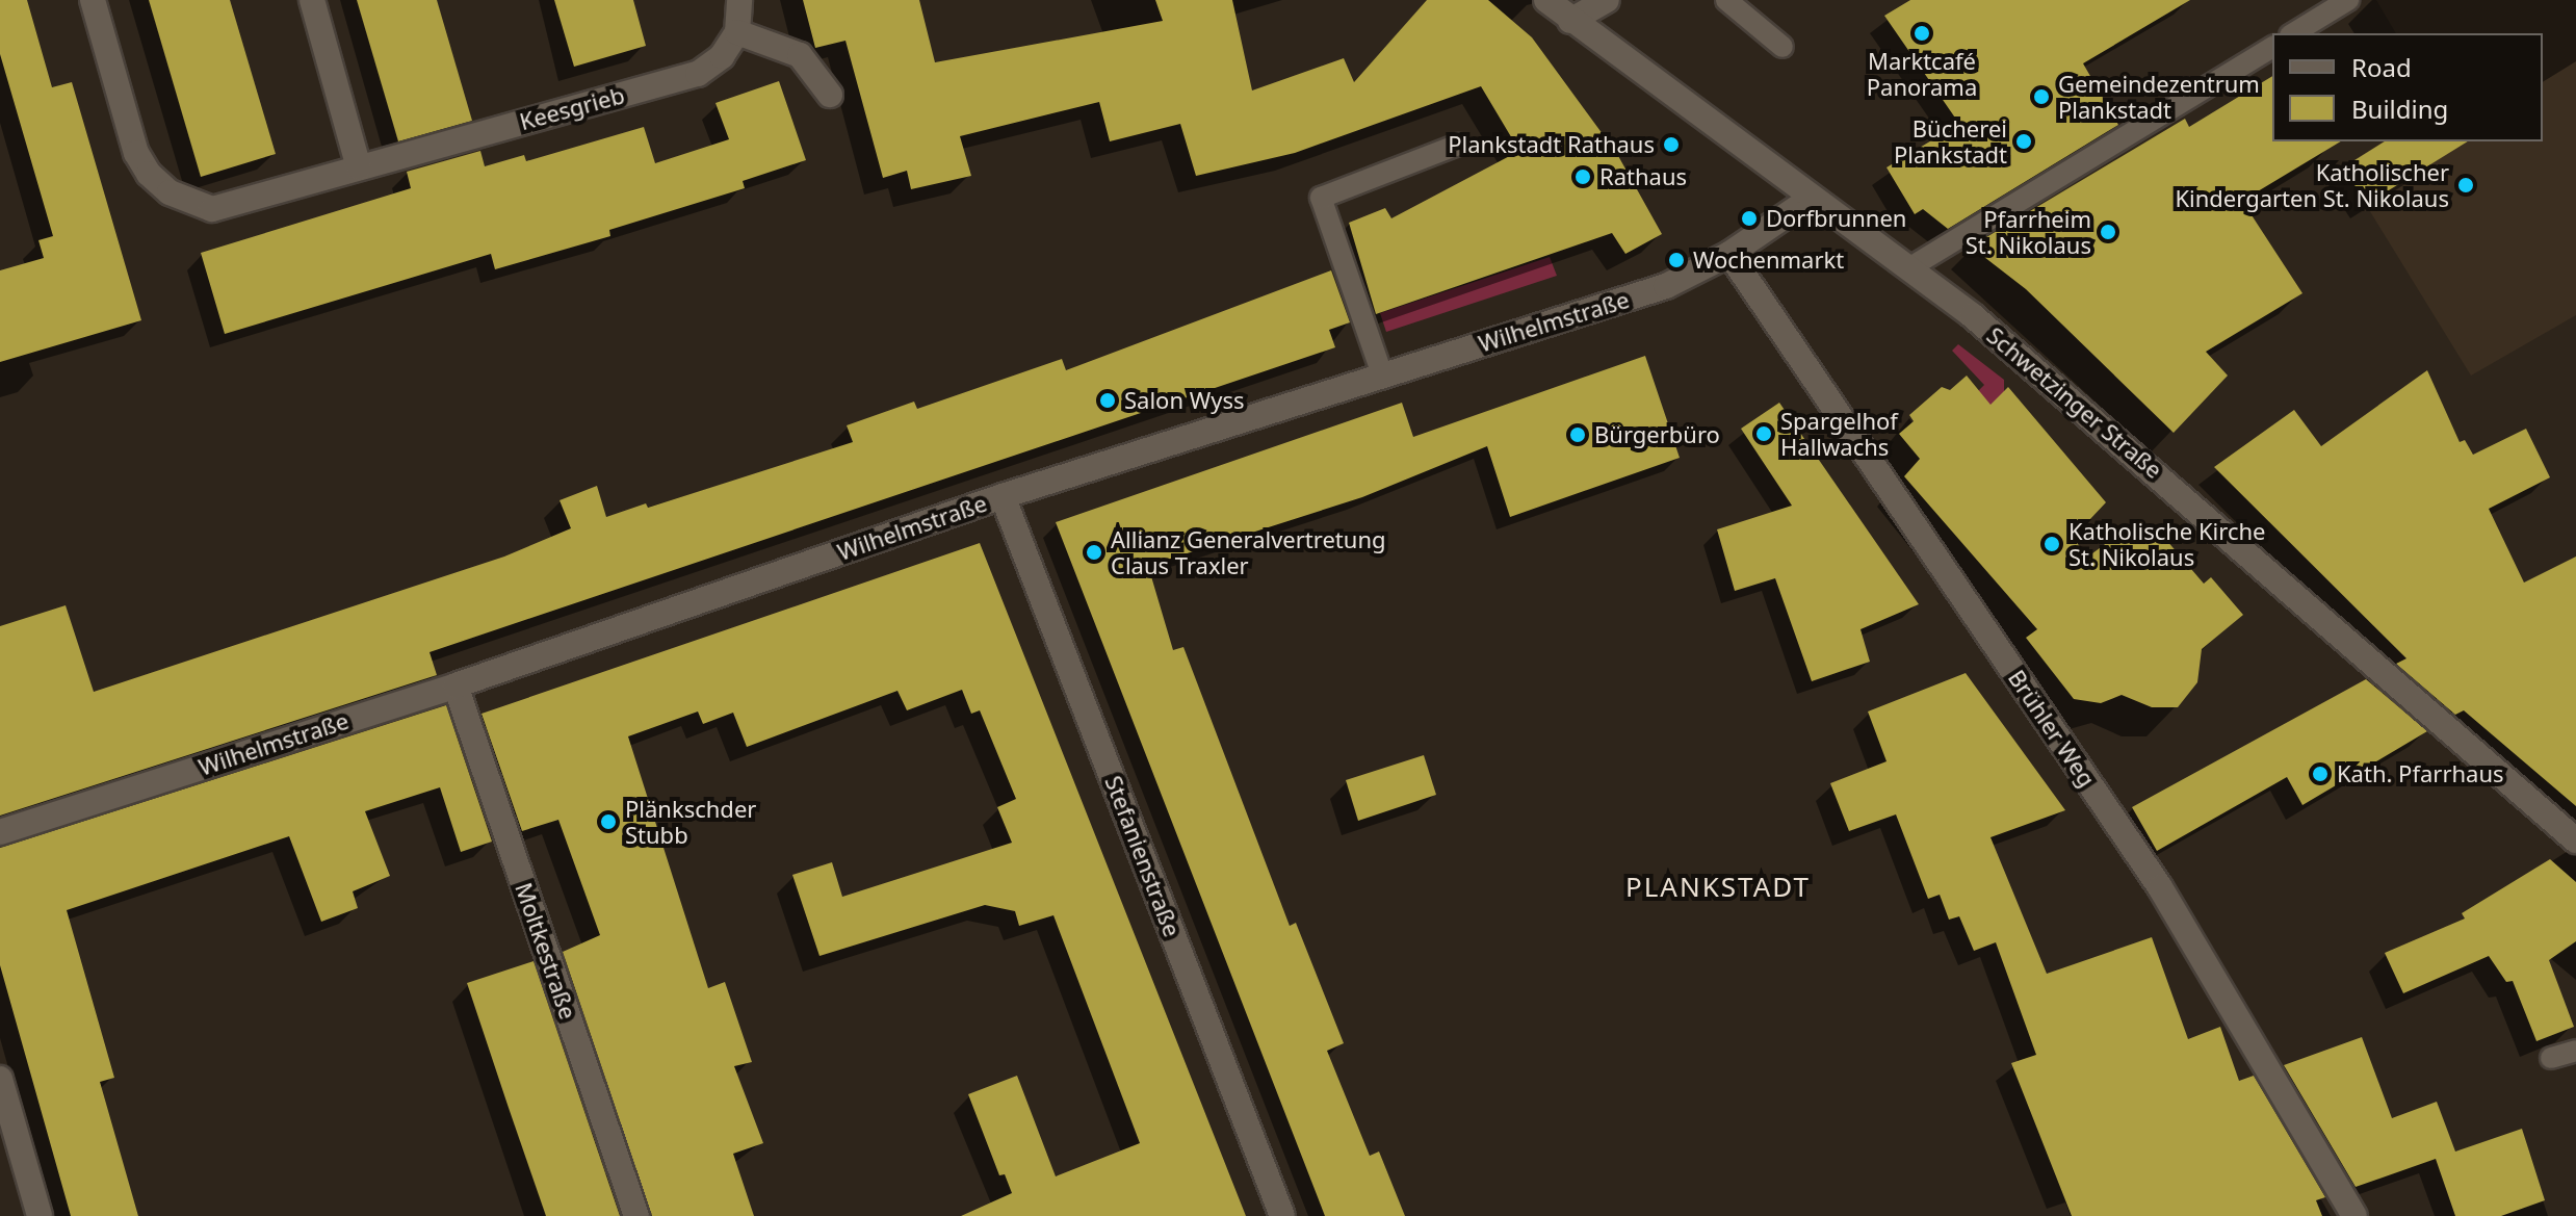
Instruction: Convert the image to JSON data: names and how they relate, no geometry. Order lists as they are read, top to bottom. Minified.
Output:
{"streets":{"street":["Keesgrieb","Wilhelmstraße","Schwetzinger Straße","Brühler Weg","Stefanienstraße","Moltkestraße"]},"crossings":[["Wilhelmstraße","Schwetzinger Straße"],["Wilhelmstraße","Brühler Weg"],["Wilhelmstraße","Stefanienstraße"],["Wilhelmstraße","Moltkestraße"]],"districts":["PLANKSTADT"],"places":["Marktcafé Panorama","Gemeindezentrum Plankstadt","Bücherei Plankstadt","Plankstadt Rathaus","Rathaus","Katholischer Kindergarten St. Nikolaus","Dorfbrunnen","Pfarrheim St. Nikolaus","Wochenmarkt","Salon Wyss","Spargelhof Hallwachs","Bürgerbüro","Katholische Kirche St. Nikolaus","Allianz Generalvertretung Claus Traxler","Kath. Pfarrhaus","Plänkschder Stubb"],"legend":["Road","Building"]}
